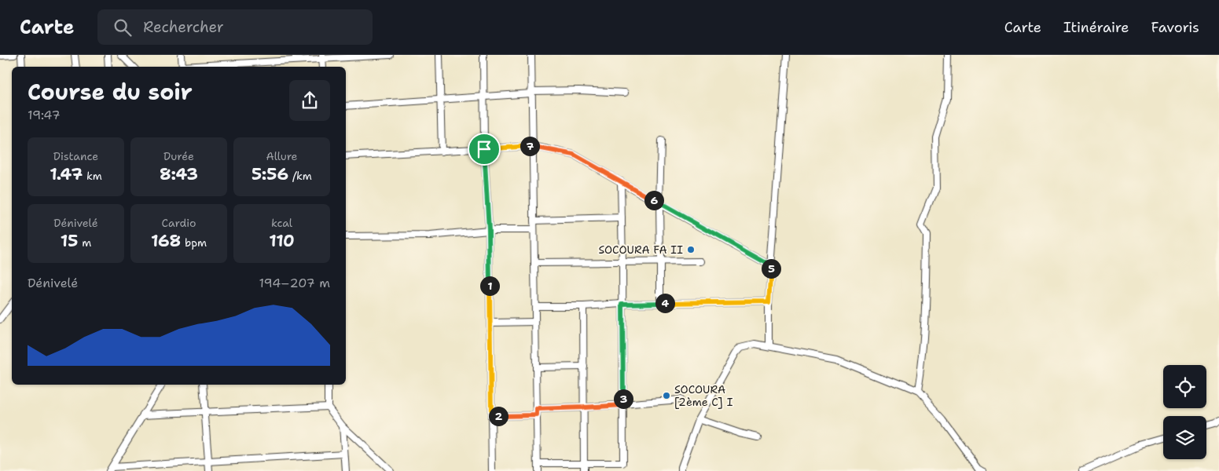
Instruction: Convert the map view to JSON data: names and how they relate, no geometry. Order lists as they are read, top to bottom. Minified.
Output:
{"places":["SOCOURA FA II","SOCOURA [2ème C] I"],"page":{"header":"Carte","search":"Rechercher","nav":["Carte","Itinéraire","Favoris"],"heading":["Course du soir","19:47"],"stats":[["Distance","1.47 km"],["Durée","8:43"],["Allure","5:56 /km"],["Dénivelé","15 m"],["Cardio","168 bpm"],["kcal","110"]],"pins":["7","6","5","1","4","3","2"],"chart":["Dénivelé","194–207 m"]}}
